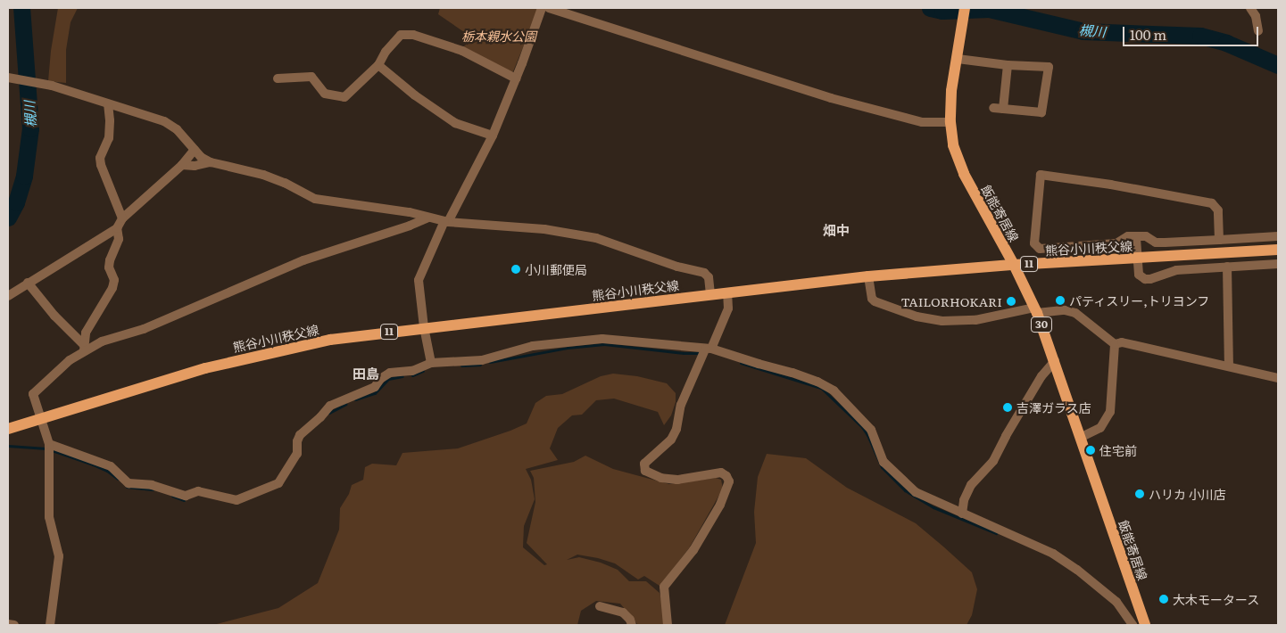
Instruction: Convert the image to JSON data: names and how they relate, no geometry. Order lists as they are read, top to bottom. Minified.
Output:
{"streets":{"main road":["飯能寄居線","熊谷小川秩父線","11","30"]},"crossings":[["飯能寄居線","熊谷小川秩父線"]],"districts":["畑中","田島"],"water":["槻川"],"parks":["栃本親水公園"],"places":["小川郵便局","パティスリー,トリヨンフ","TAILORHOKARI","吉澤ガラス店","住宅前","ハリカ 小川店","大木モータース"],"scale_bar":"100 m"}
